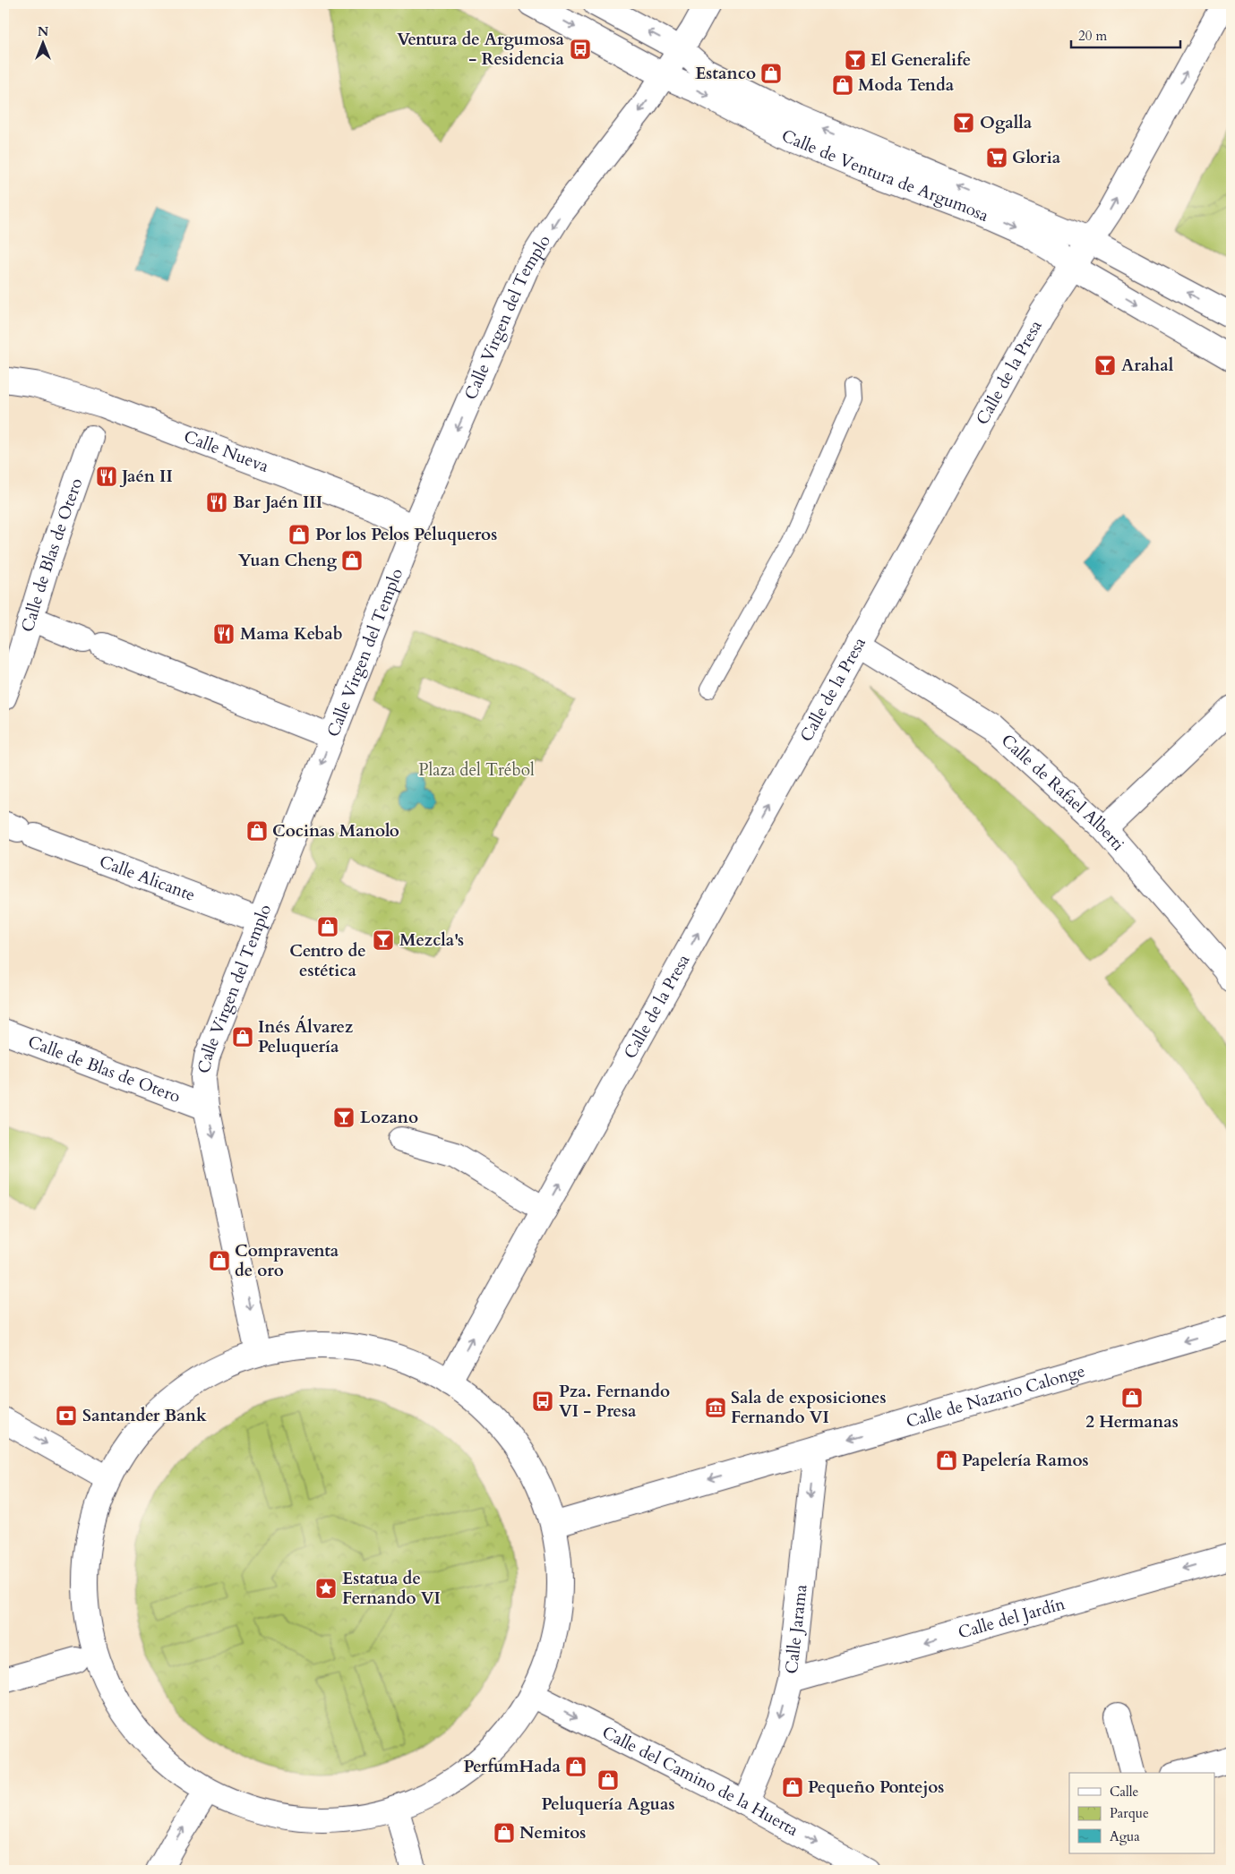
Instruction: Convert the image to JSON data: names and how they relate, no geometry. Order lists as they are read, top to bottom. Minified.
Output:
{"streets":{"street":["Calle de Ventura de Argumosa","Calle Virgen del Templo","Calle de la Presa","Calle Nueva","Calle de Blas de Otero","Calle de Rafael Alberti","Calle Alicante","Calle de Nazario Calonge","Calle del Jardín","Calle Jarama","Calle del Camino de la Huerta"]},"crossings":[["Calle de Ventura de Argumosa","Calle Virgen del Templo"],["Calle de Ventura de Argumosa","Calle de la Presa"],["Calle Virgen del Templo","Calle Nueva"],["Calle Virgen del Templo","Calle de Blas de Otero"],["Calle Virgen del Templo","Calle Alicante"],["Calle de la Presa","Calle de Rafael Alberti"],["Calle de Nazario Calonge","Calle Jarama"],["Calle del Jardín","Calle Jarama"],["Calle Jarama","Calle del Camino de la Huerta"]],"one_way":["Calle Virgen del Templo","Calle de la Presa","Calle de Nazario Calonge","Calle del Jardín","Calle Jarama","Calle del Camino de la Huerta"],"parks":["Plaza del Trébol"],"places":{"bus stop":["Ventura de Argumosa - Residencia","Pza. Fernando VI - Presa"],"bar":["El Generalife","Ogalla","Arahal","Mezcla's","Lozano"],"shop":["Estanco","Moda Tenda","Por los Pelos Peluqueros","Yuan Cheng","Cocinas Manolo","Centro de estética","Inés Álvarez Peluquería","Compraventa de oro","2 Hermanas","Papelería Ramos","PerfumHada","Peluquería Aguas","Pequeño Pontejos","Nemitos"],"supermarket":["Gloria"],"restaurant":["Jaén II","Bar Jaén III","Mama Kebab"],"museum":["Sala de exposiciones Fernando VI"],"bank":["Santander Bank"],"place":["Estatua de Fernando VI"]},"legend":["Calle","Parque","Agua"],"scale_bar":"20 m","north":"top"}
